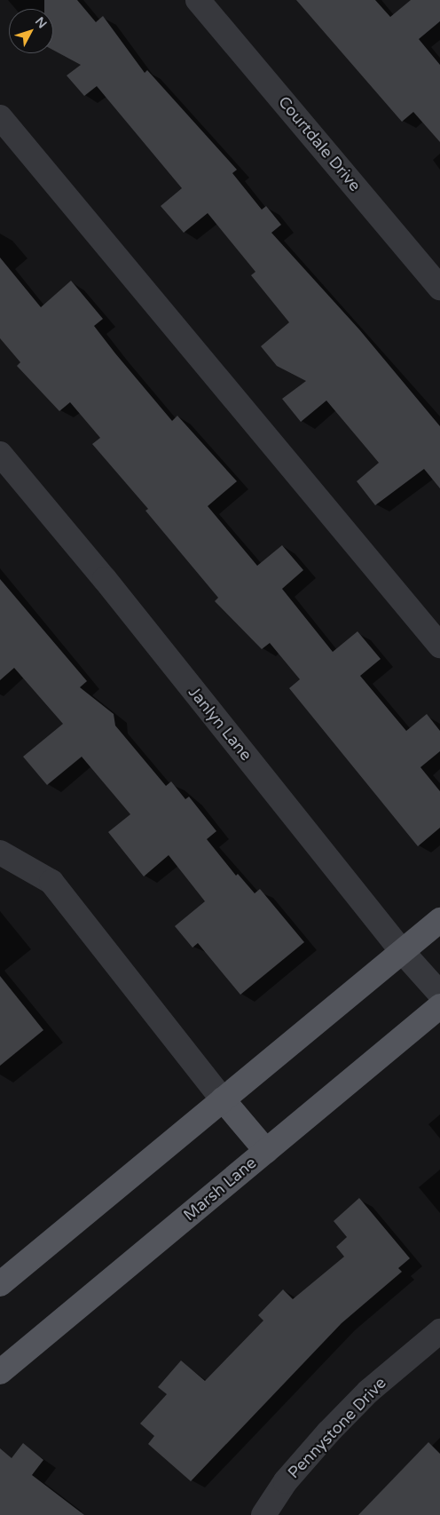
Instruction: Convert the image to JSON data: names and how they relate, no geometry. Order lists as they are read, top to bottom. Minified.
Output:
{"streets":{"main road":["Marsh Lane"],"street":["Courtdale Drive","Janlyn Lane","Pennystone Drive"]},"north":"top right"}
